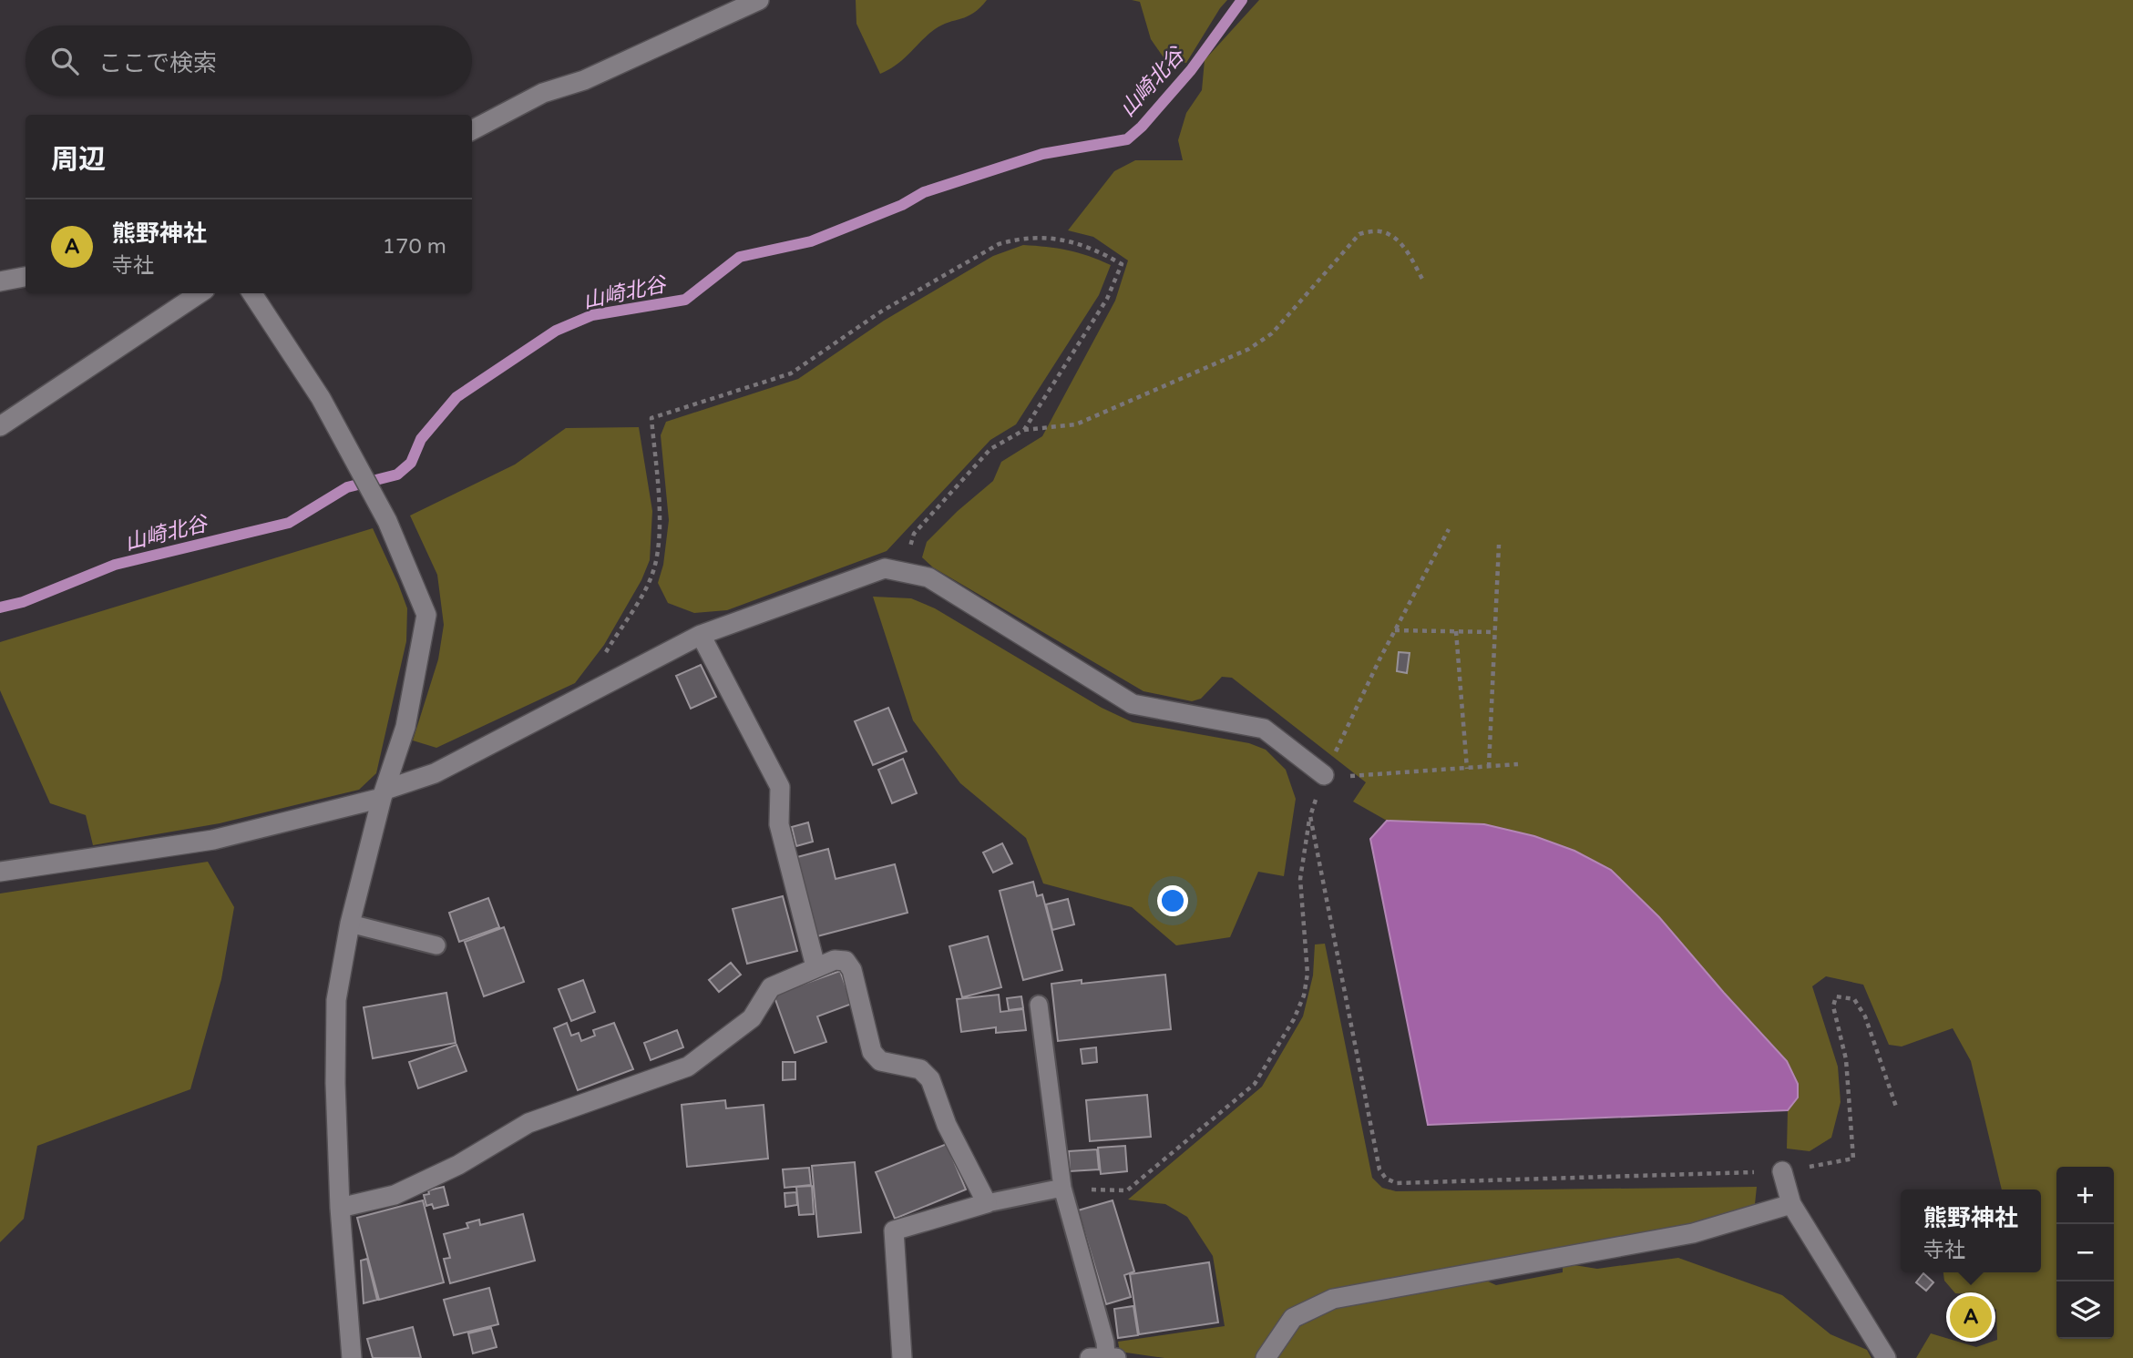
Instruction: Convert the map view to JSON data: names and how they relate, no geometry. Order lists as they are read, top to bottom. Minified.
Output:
{"water":["山崎北谷"],"page":{"search":"ここで検索","heading":"周辺","list":[{"mark":"A","name":"熊野神社","note":"寺社","value":"170 m"}],"map_buttons":["+","−"],"popup":["熊野神社","寺社"],"pins":"A"}}
